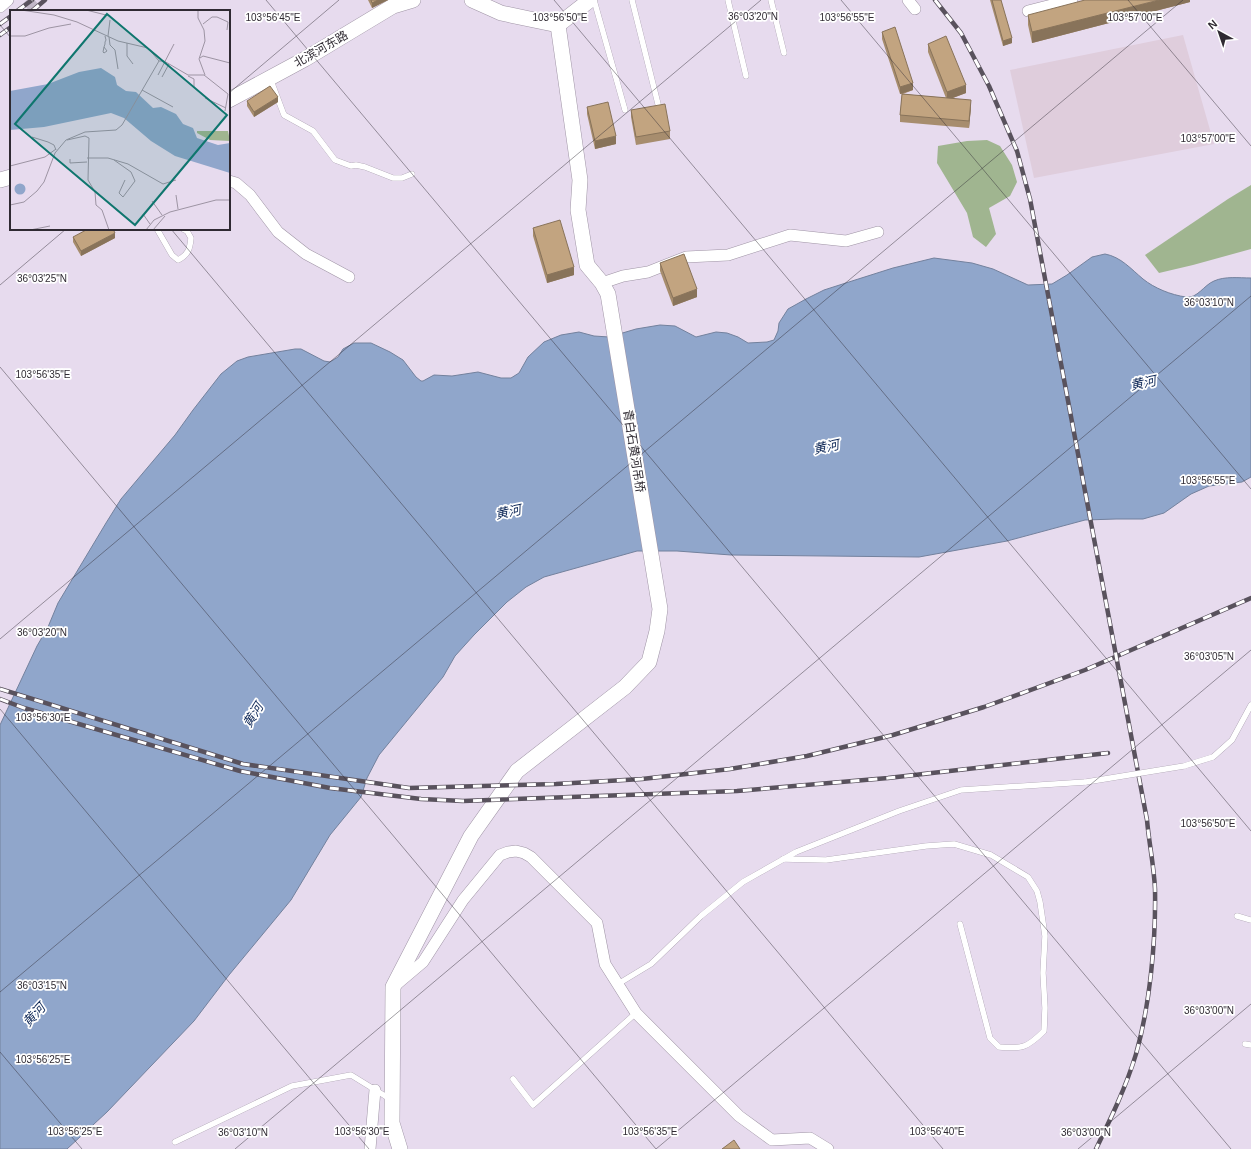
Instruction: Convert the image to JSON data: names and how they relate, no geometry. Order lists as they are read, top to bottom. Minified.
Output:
{"streets":{"street":["北滨河东路","青白石黄河吊桥"]},"water":["黄河"],"north":"top left","coordinates":["36°03'20\"N","103°56'45\"E","103°56'50\"E","103°56'55\"E","103°57'00\"E","36°03'25\"N","36°03'10\"N","103°56'35\"E","36°03'05\"N","103°56'30\"E","36°03'15\"N","36°03'00\"N","103°56'25\"E","103°56'40\"E"]}
